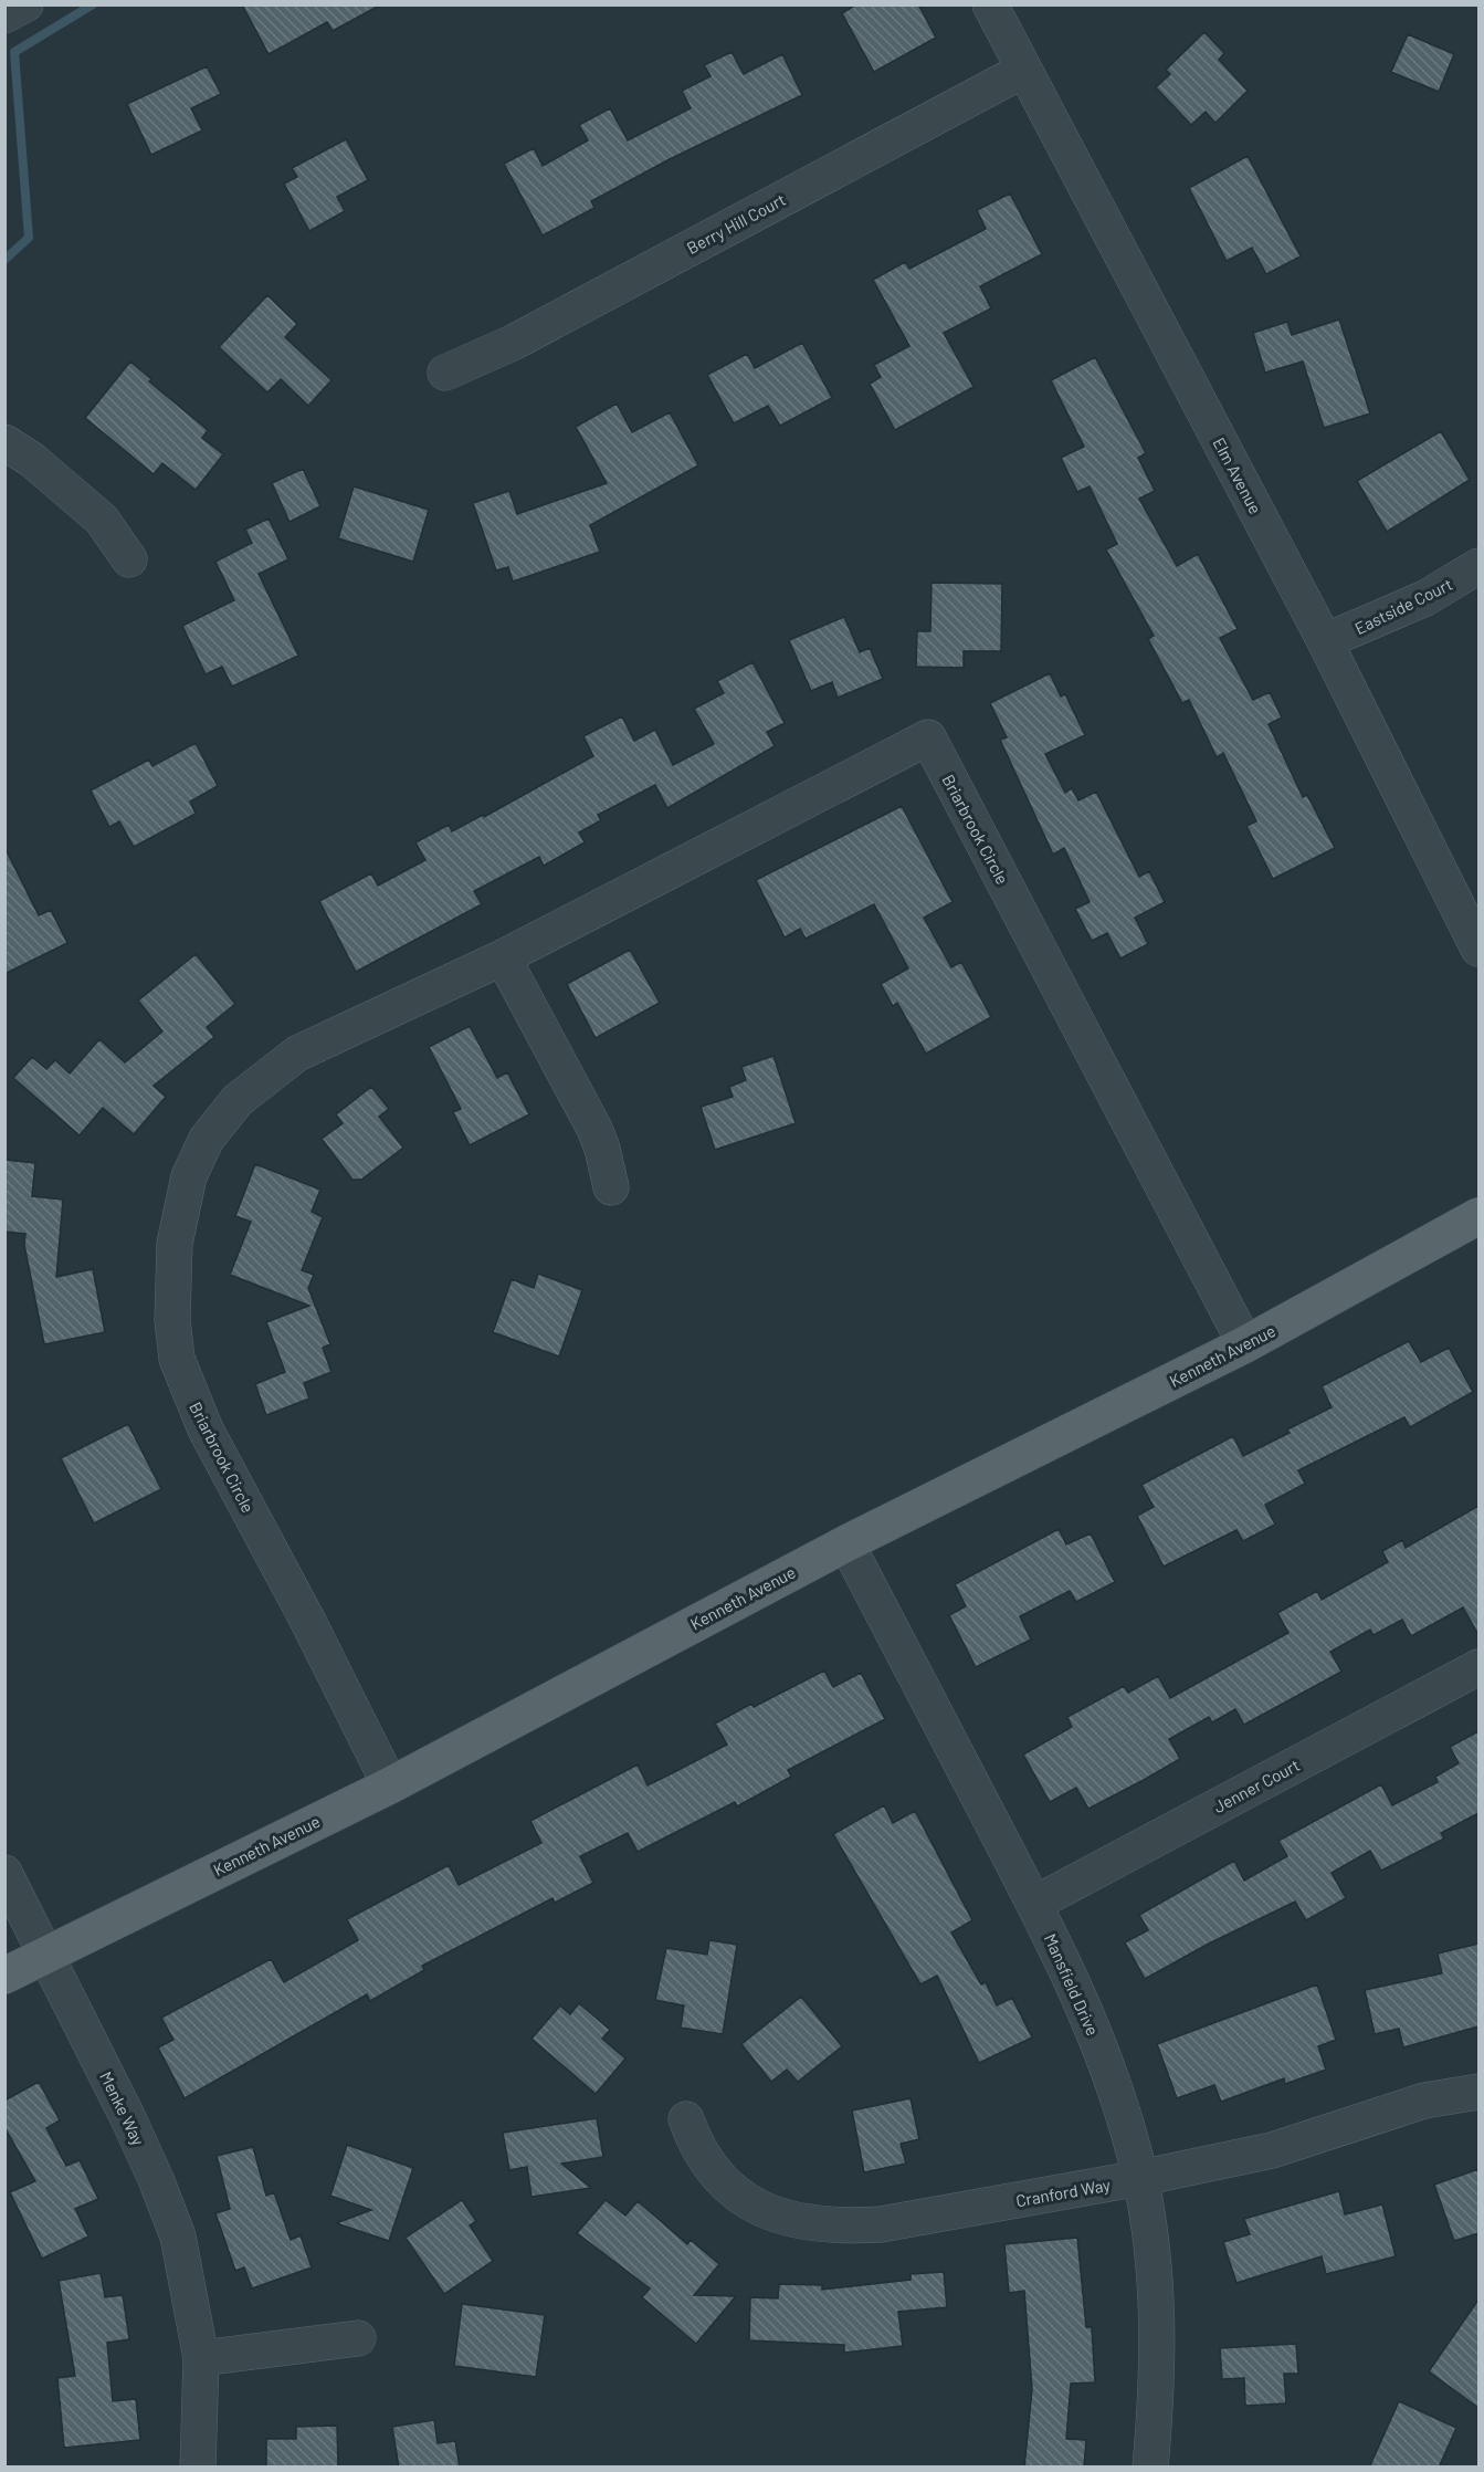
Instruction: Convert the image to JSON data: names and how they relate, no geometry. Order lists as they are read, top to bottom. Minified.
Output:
{"streets":{"main road":["Kenneth Avenue"],"street":["Berry Hill Court","Elm Avenue","Eastside Court","Briarbrook Circle","Jenner Court","Mansfield Drive","Menke Way","Cranford Way"]},"crossings":[["Berry Hill Court","Elm Avenue"],["Elm Avenue","Eastside Court"],["Briarbrook Circle","Kenneth Avenue"],["Kenneth Avenue","Mansfield Drive"],["Kenneth Avenue","Menke Way"],["Jenner Court","Mansfield Drive"],["Mansfield Drive","Cranford Way"]]}
